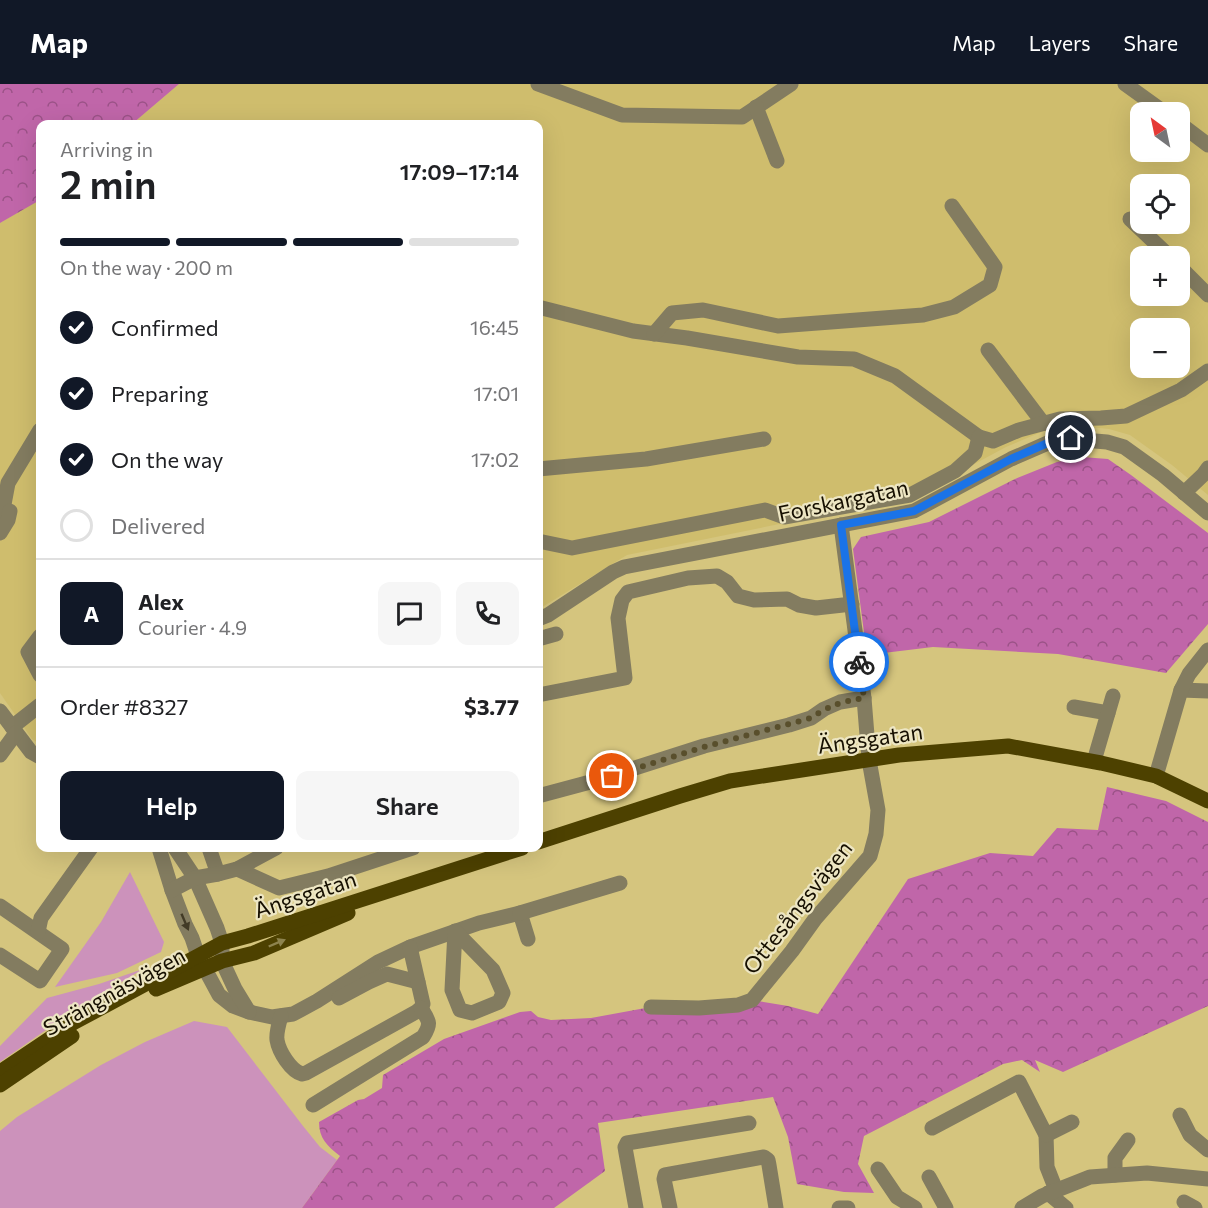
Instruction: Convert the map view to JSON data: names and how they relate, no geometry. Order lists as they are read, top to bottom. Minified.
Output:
{"streets":{"main road":["Ängsgatan","Strängnäsvägen"],"street":["Forskargatan","Ottesångsvägen"]},"crossings":[["Forskargatan","Ottesångsvägen"],["Ängsgatan","Ottesångsvägen"],["Ängsgatan","Strängnäsvägen"]],"north":"top left","page":{"header":"Map","nav":["Map","Layers","Share"],"map_buttons":["+","−"],"heading":["2 min","Arriving in","17:09–17:14"],"panel":["Alex","Courier · 4.9","Order #8327","$3.77"],"bar":"On the way · 200 m","list":[["Confirmed","16:45"],["Preparing","17:01"],["On the way","17:02"],"Delivered"],"round":"A","buttons":["Help","Share"]}}
